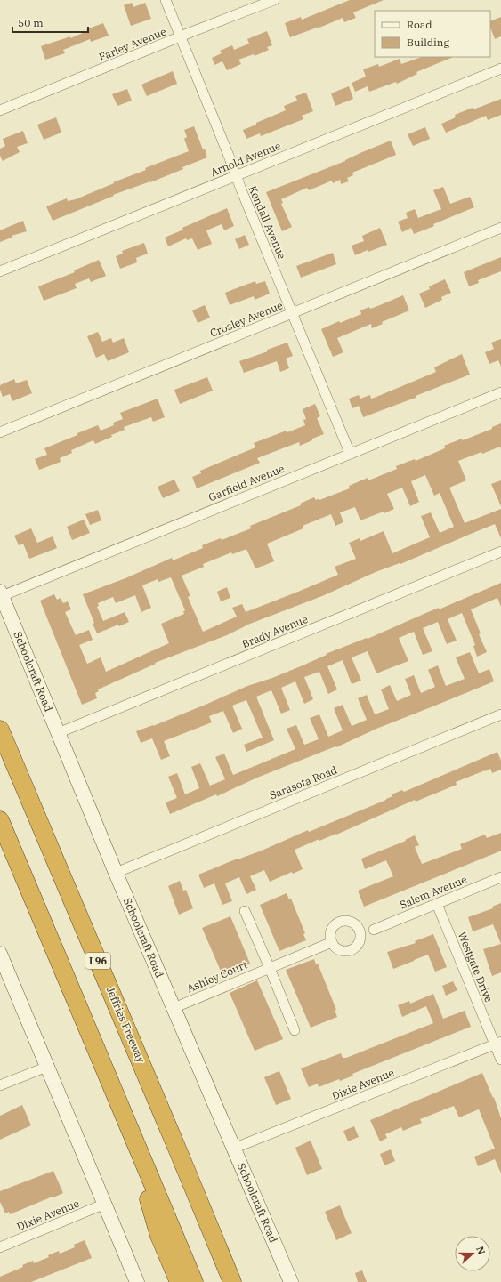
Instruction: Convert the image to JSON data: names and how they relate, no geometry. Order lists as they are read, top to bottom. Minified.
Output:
{"streets":{"highway":["I 96","Jeffries Freeway"],"main road":["Schoolcraft Road"],"street":["Farley Avenue","Arnold Avenue","Kendall Avenue","Crosley Avenue","Garfield Avenue","Brady Avenue","Sarasota Road","Salem Avenue","Westgate Drive","Ashley Court","Dixie Avenue"]},"crossings":[["Farley Avenue","Kendall Avenue"],["Arnold Avenue","Kendall Avenue"],["Kendall Avenue","Crosley Avenue"],["Kendall Avenue","Garfield Avenue"],["Garfield Avenue","Schoolcraft Road"],["Brady Avenue","Schoolcraft Road"],["Schoolcraft Road","Sarasota Road"],["Schoolcraft Road","Ashley Court"],["Schoolcraft Road","Dixie Avenue"],["Salem Avenue","Westgate Drive"],["Westgate Drive","Dixie Avenue"]],"legend":["Road","Building"],"scale_bar":"50 m","north":"right"}
